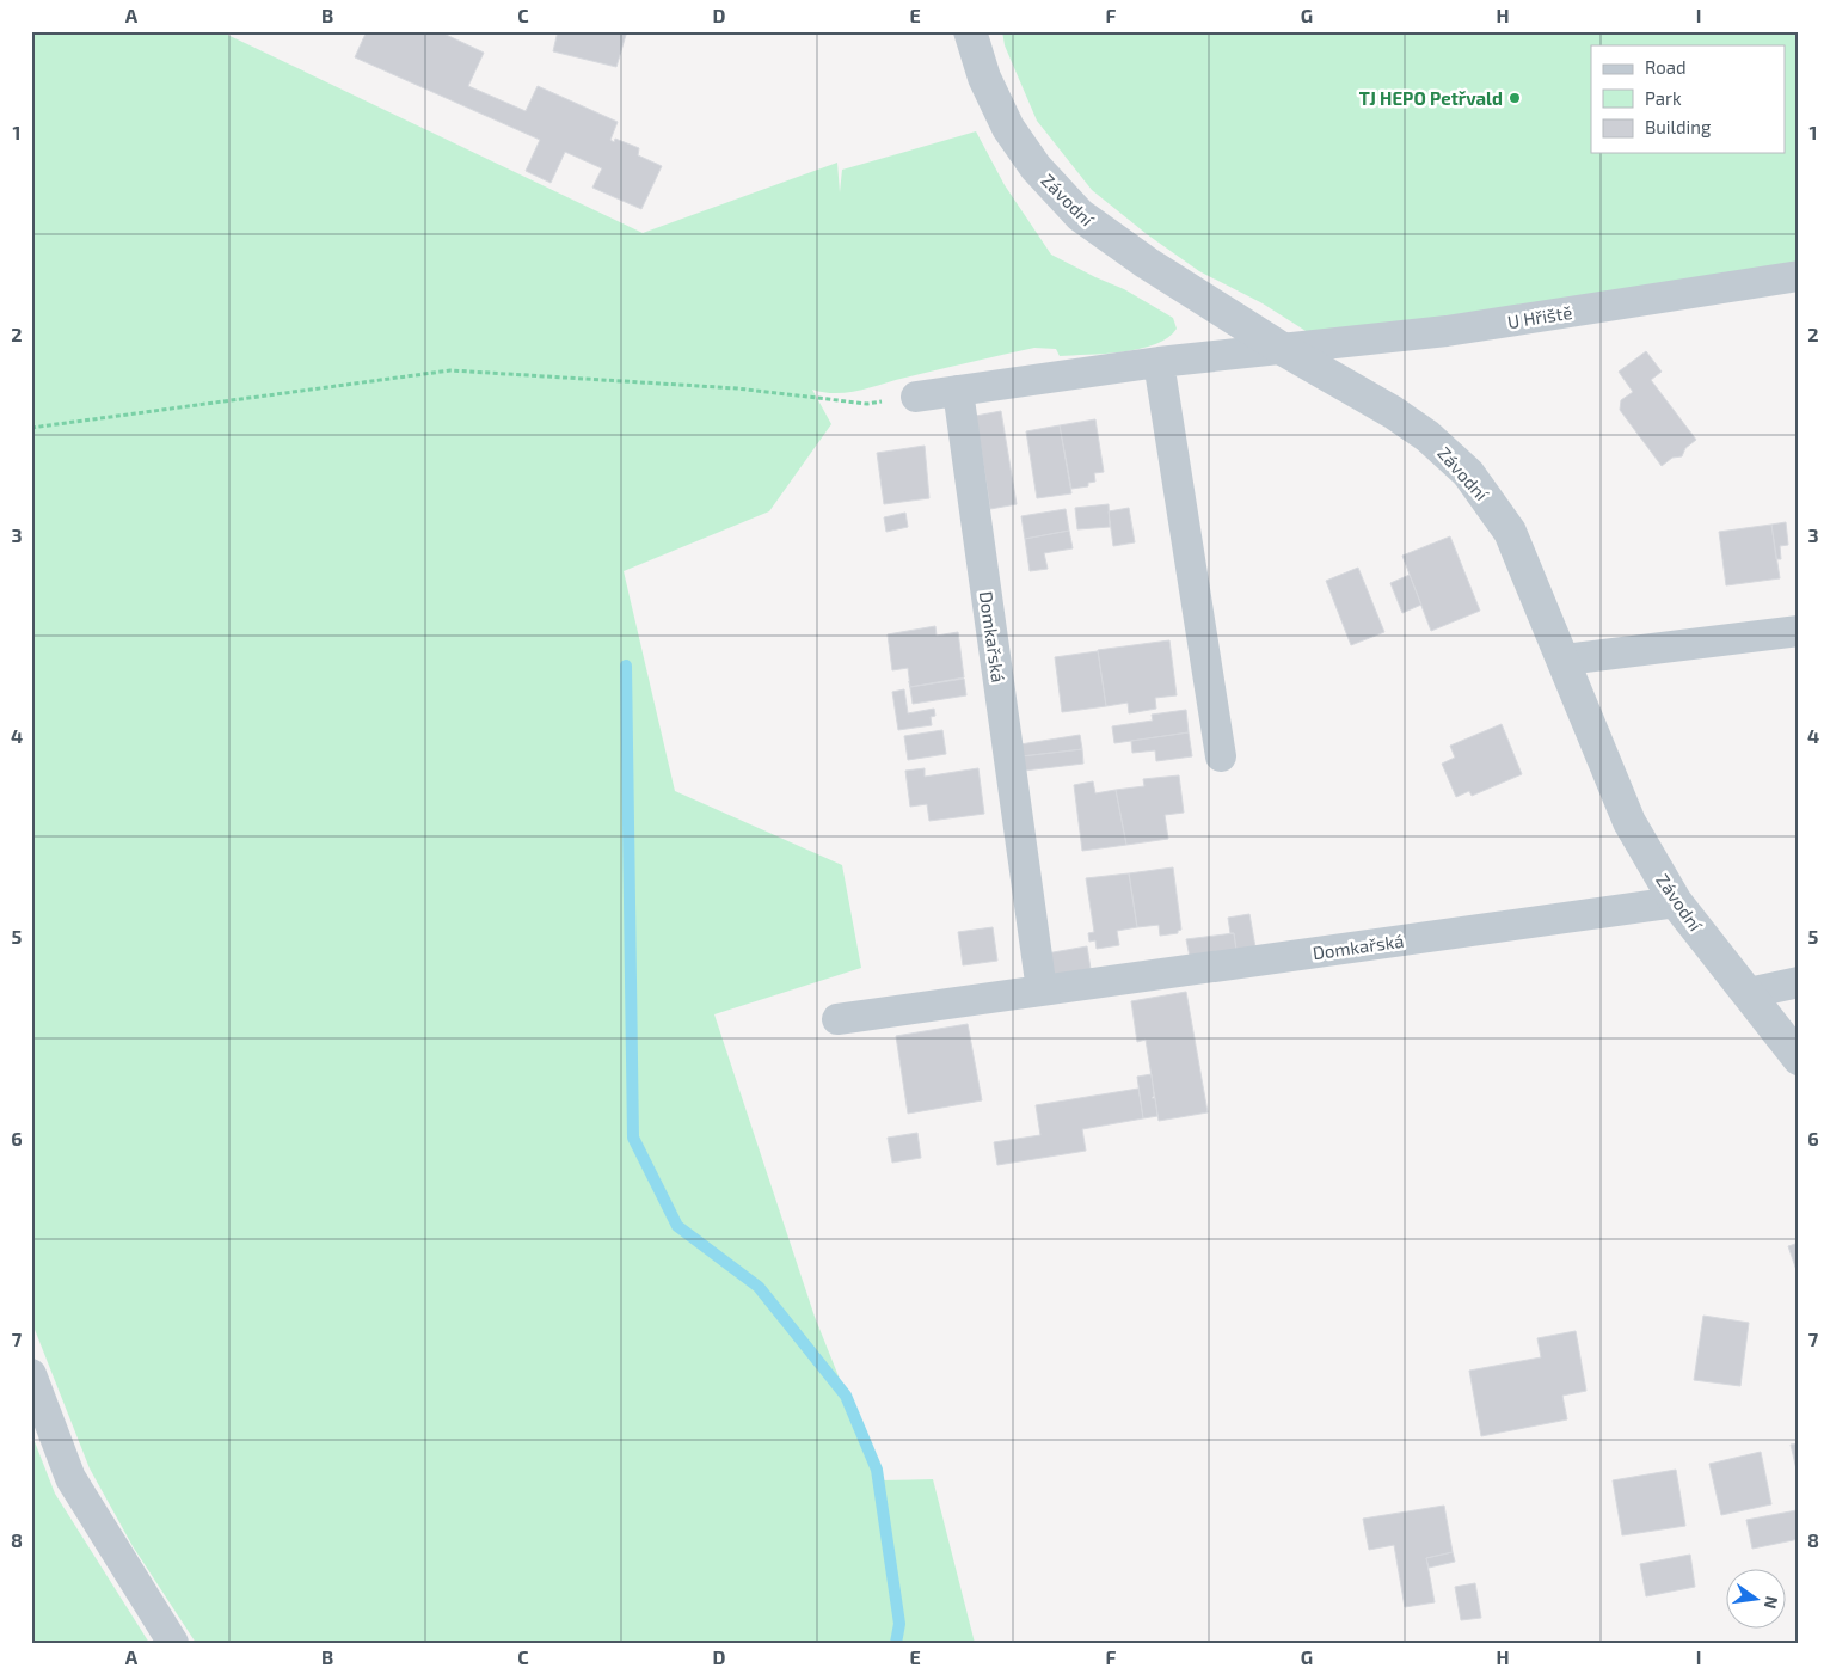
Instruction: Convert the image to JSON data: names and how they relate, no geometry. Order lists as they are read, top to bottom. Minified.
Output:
{"streets":{"street":["Závodní","U Hřiště","Domkařská"]},"crossings":[["Závodní","U Hřiště"],["Závodní","Domkařská"],["U Hřiště","Domkařská"]],"places":["TJ HEPO Petřvald"],"legend":["Road","Park","Building"],"north":"right","grid":{"columns":["A","B","C","D","E","F","G","H","I"],"rows":["1","2","3","4","5","6","7","8"]}}
